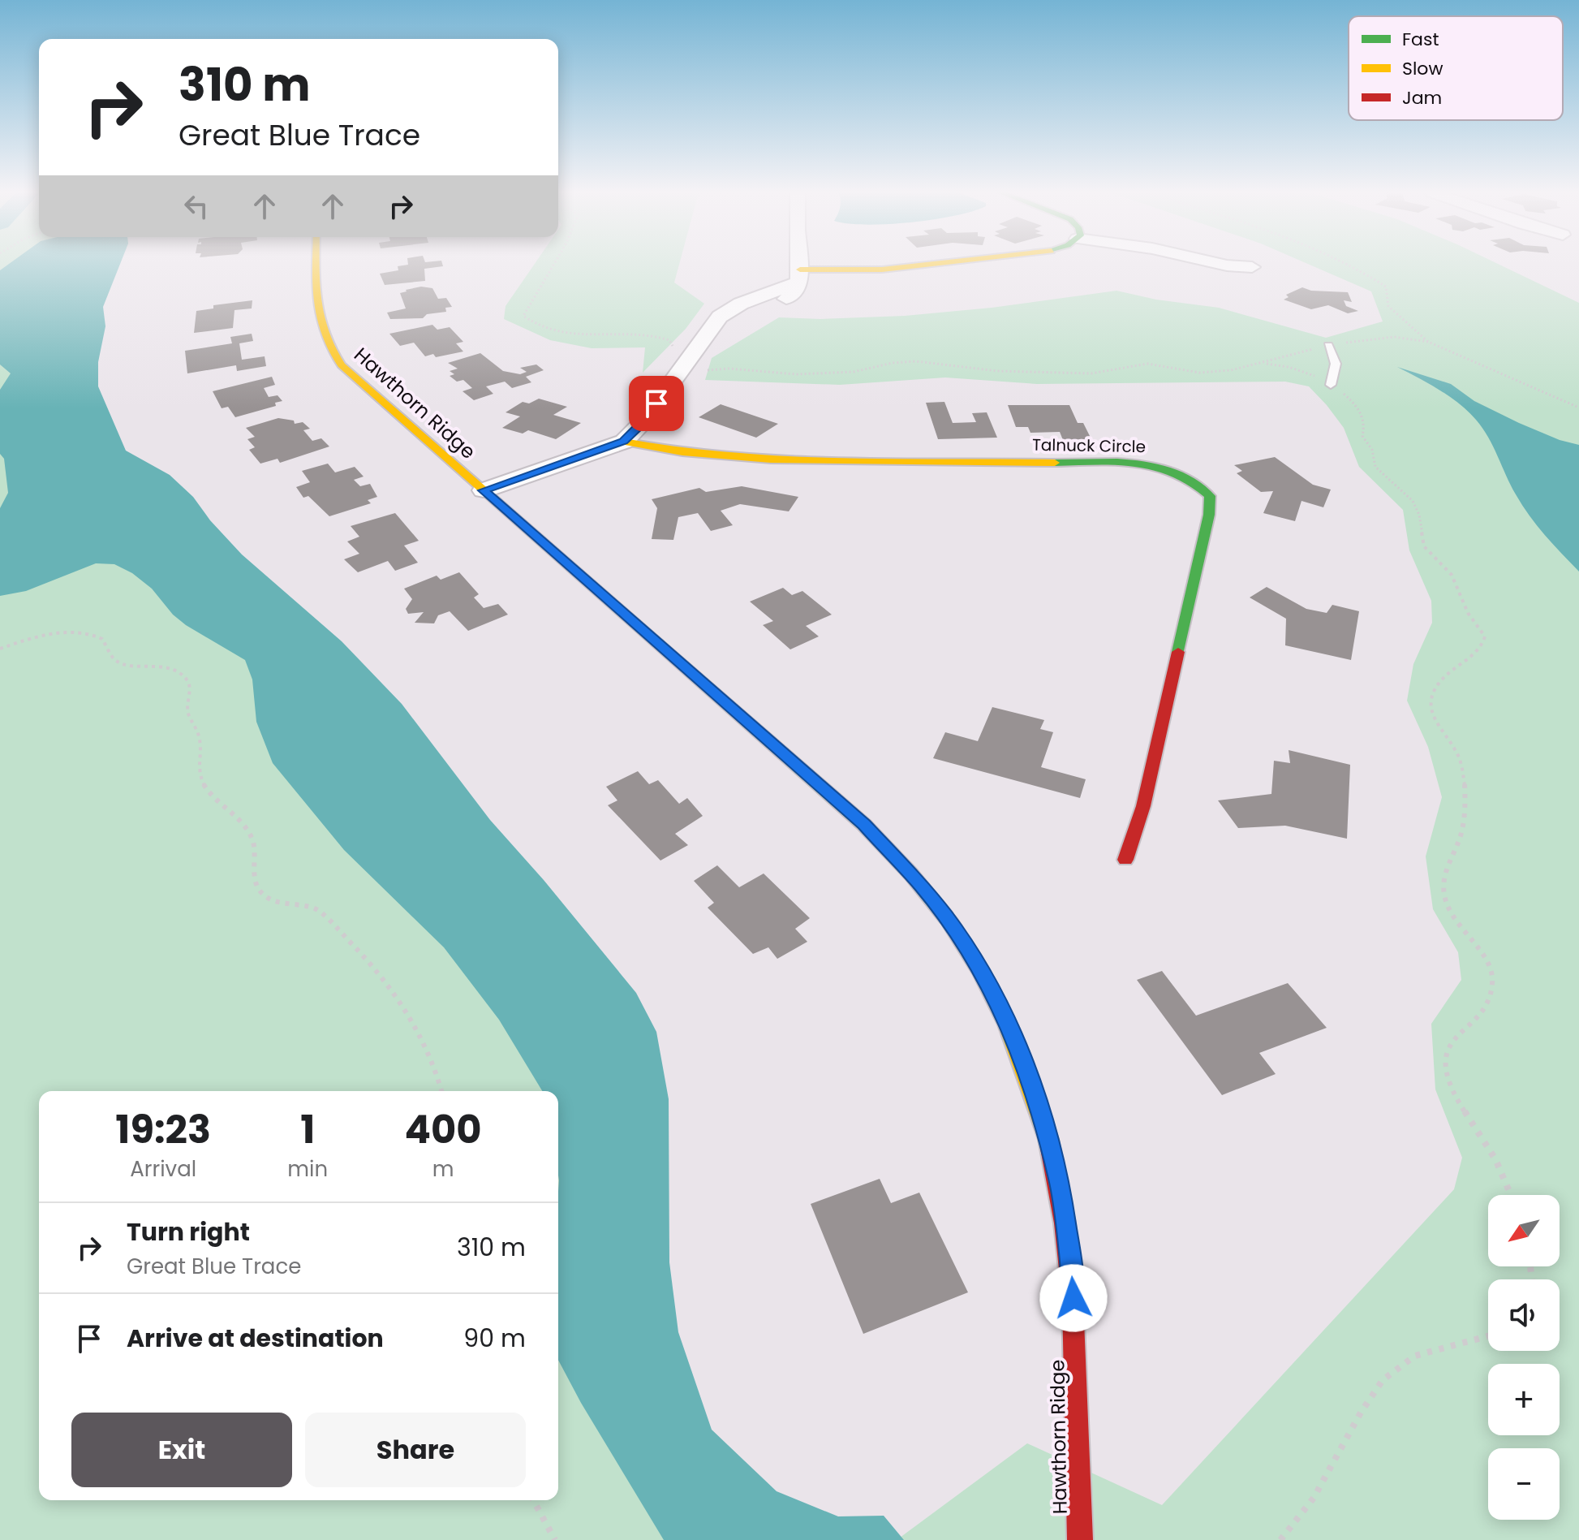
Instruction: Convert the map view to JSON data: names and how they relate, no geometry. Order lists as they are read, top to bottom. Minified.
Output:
{"streets":{"street":["Hawthorn Ridge","Talnuck Circle"]},"legend":["Fast","Slow","Jam"],"north":"bottom left","page":{"turn":["310 m","Great Blue Trace"],"eta":["19:23","Arrival","1","min","400","m"],"map_buttons":["+","−"],"list":[{"name":"Turn right","note":"Great Blue Trace","value":"310 m"},{"name":"Arrive at destination","value":"90 m"}],"buttons":["Exit","Share"]}}
